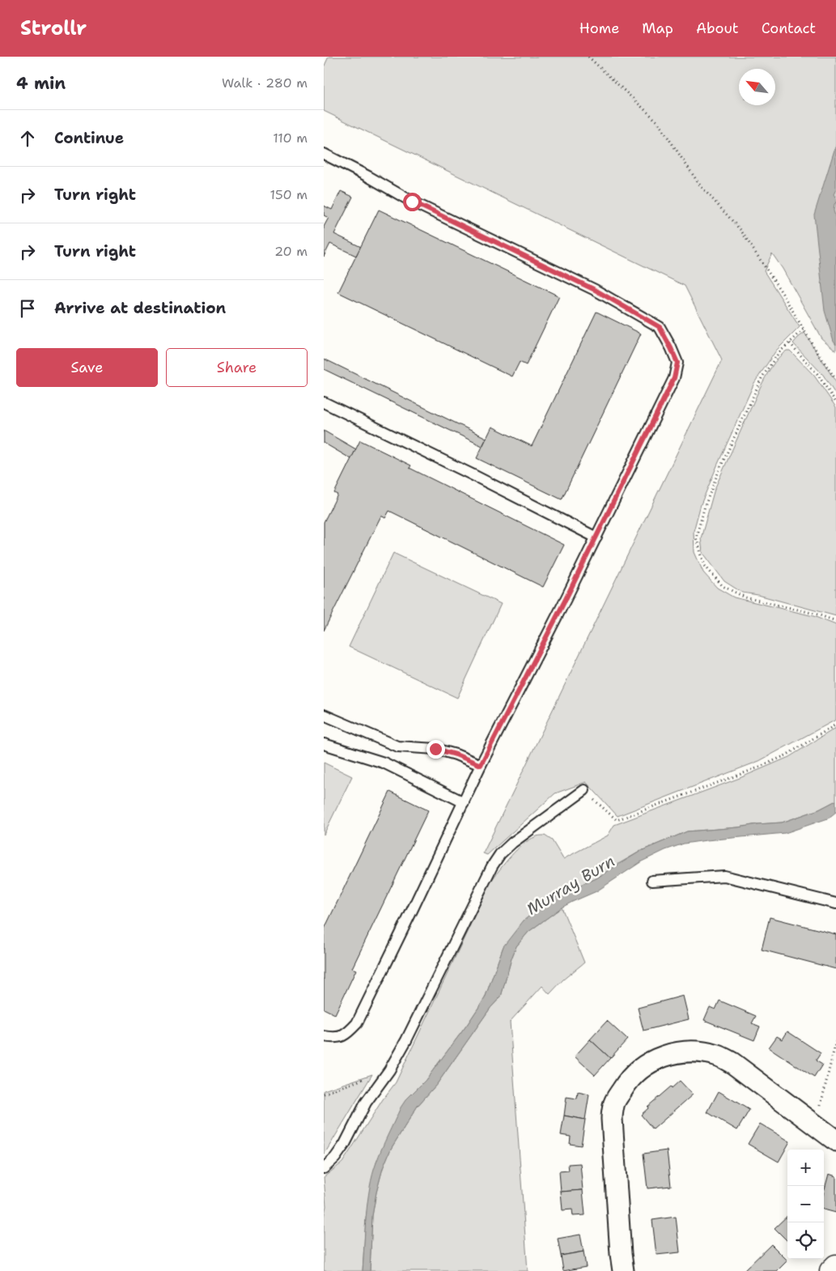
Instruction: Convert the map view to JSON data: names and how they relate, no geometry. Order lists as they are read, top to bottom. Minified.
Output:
{"water":["Murray Burn"],"north":"top left","page":{"header":"Strollr","nav":["Home","Map","About","Contact"],"heading":["4 min","Walk · 280 m"],"list":[["Continue","110 m"],["Turn right","150 m"],["Turn right","20 m"],"Arrive at destination"],"buttons":["Save","Share"],"map_buttons":["+","−"]}}
